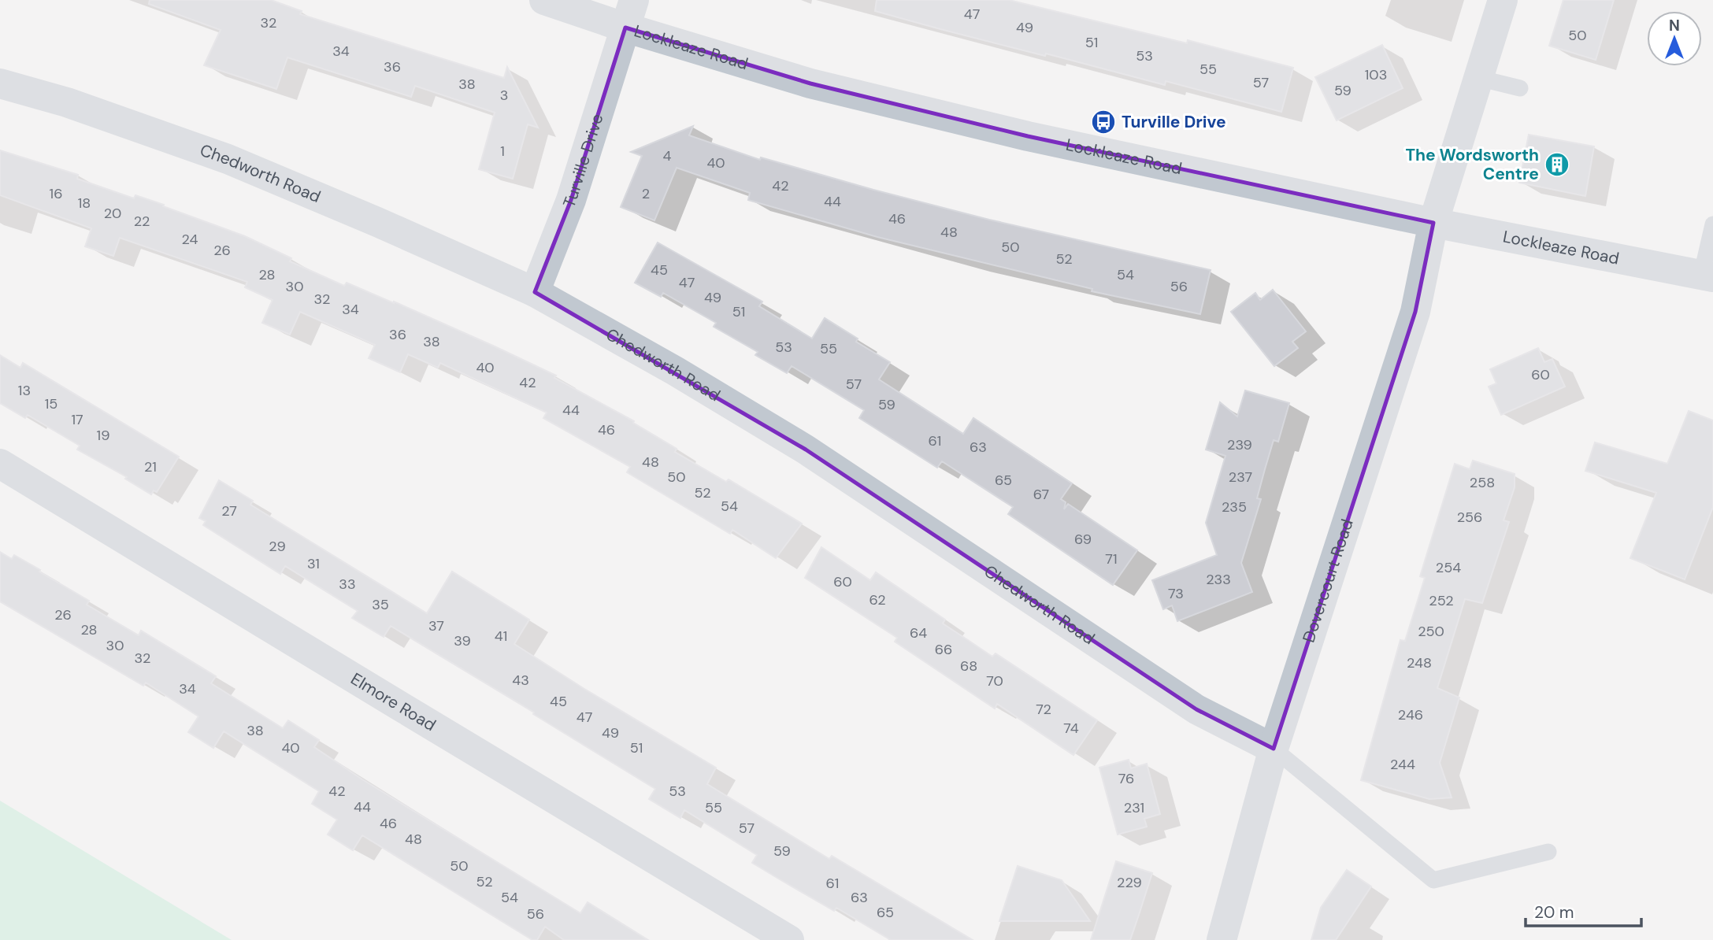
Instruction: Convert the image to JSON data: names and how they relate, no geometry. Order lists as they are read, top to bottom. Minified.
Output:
{"streets":{"street":["Lockleaze Road","Turville Drive","Chedworth Road","Dovercourt Road","Elmore Road"]},"crossings":[["Lockleaze Road","Turville Drive"],["Lockleaze Road","Dovercourt Road"],["Turville Drive","Chedworth Road"],["Chedworth Road","Dovercourt Road"]],"places":{"bus stop":["Turville Drive"],"building":["The Wordsworth Centre"]},"house_numbers":["47","32","49","50","51","34","53","36","55","103","57","38","59","3","1","4","40","42","16","2","44","18","20","46","22","48","24","50","26","52","45","28","54","47","30","56","49","32","34","51","36","38","53","55","40","60","42","57","13","15","59","44","17","46","19","61","239","63","48","21","50","237","65","258","52","67","54","235","27","256","69","29","71","31","254","233","60","33","73","62","252","35","26","37","28","250","64","41","39","30","66","32","248","68","43","70","34","45","72","246","47","74","38","49","40","51","244","76","42","53","44","55","231","46","57","48","59","50","52","229","61","54","63","65","56"],"scale_bar":"20 m","north":"top"}
